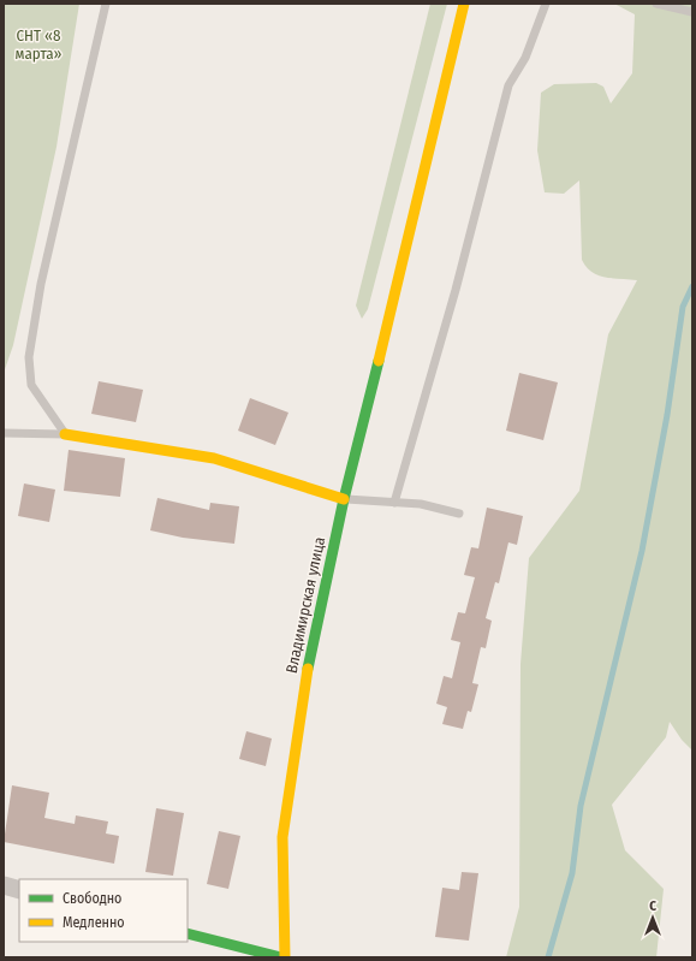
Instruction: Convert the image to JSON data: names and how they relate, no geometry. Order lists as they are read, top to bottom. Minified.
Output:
{"streets":{"street":["Владимирская улица"]},"parks":["СНТ «8 марта»"],"legend":["Свободно","Медленно"],"north":"top"}
